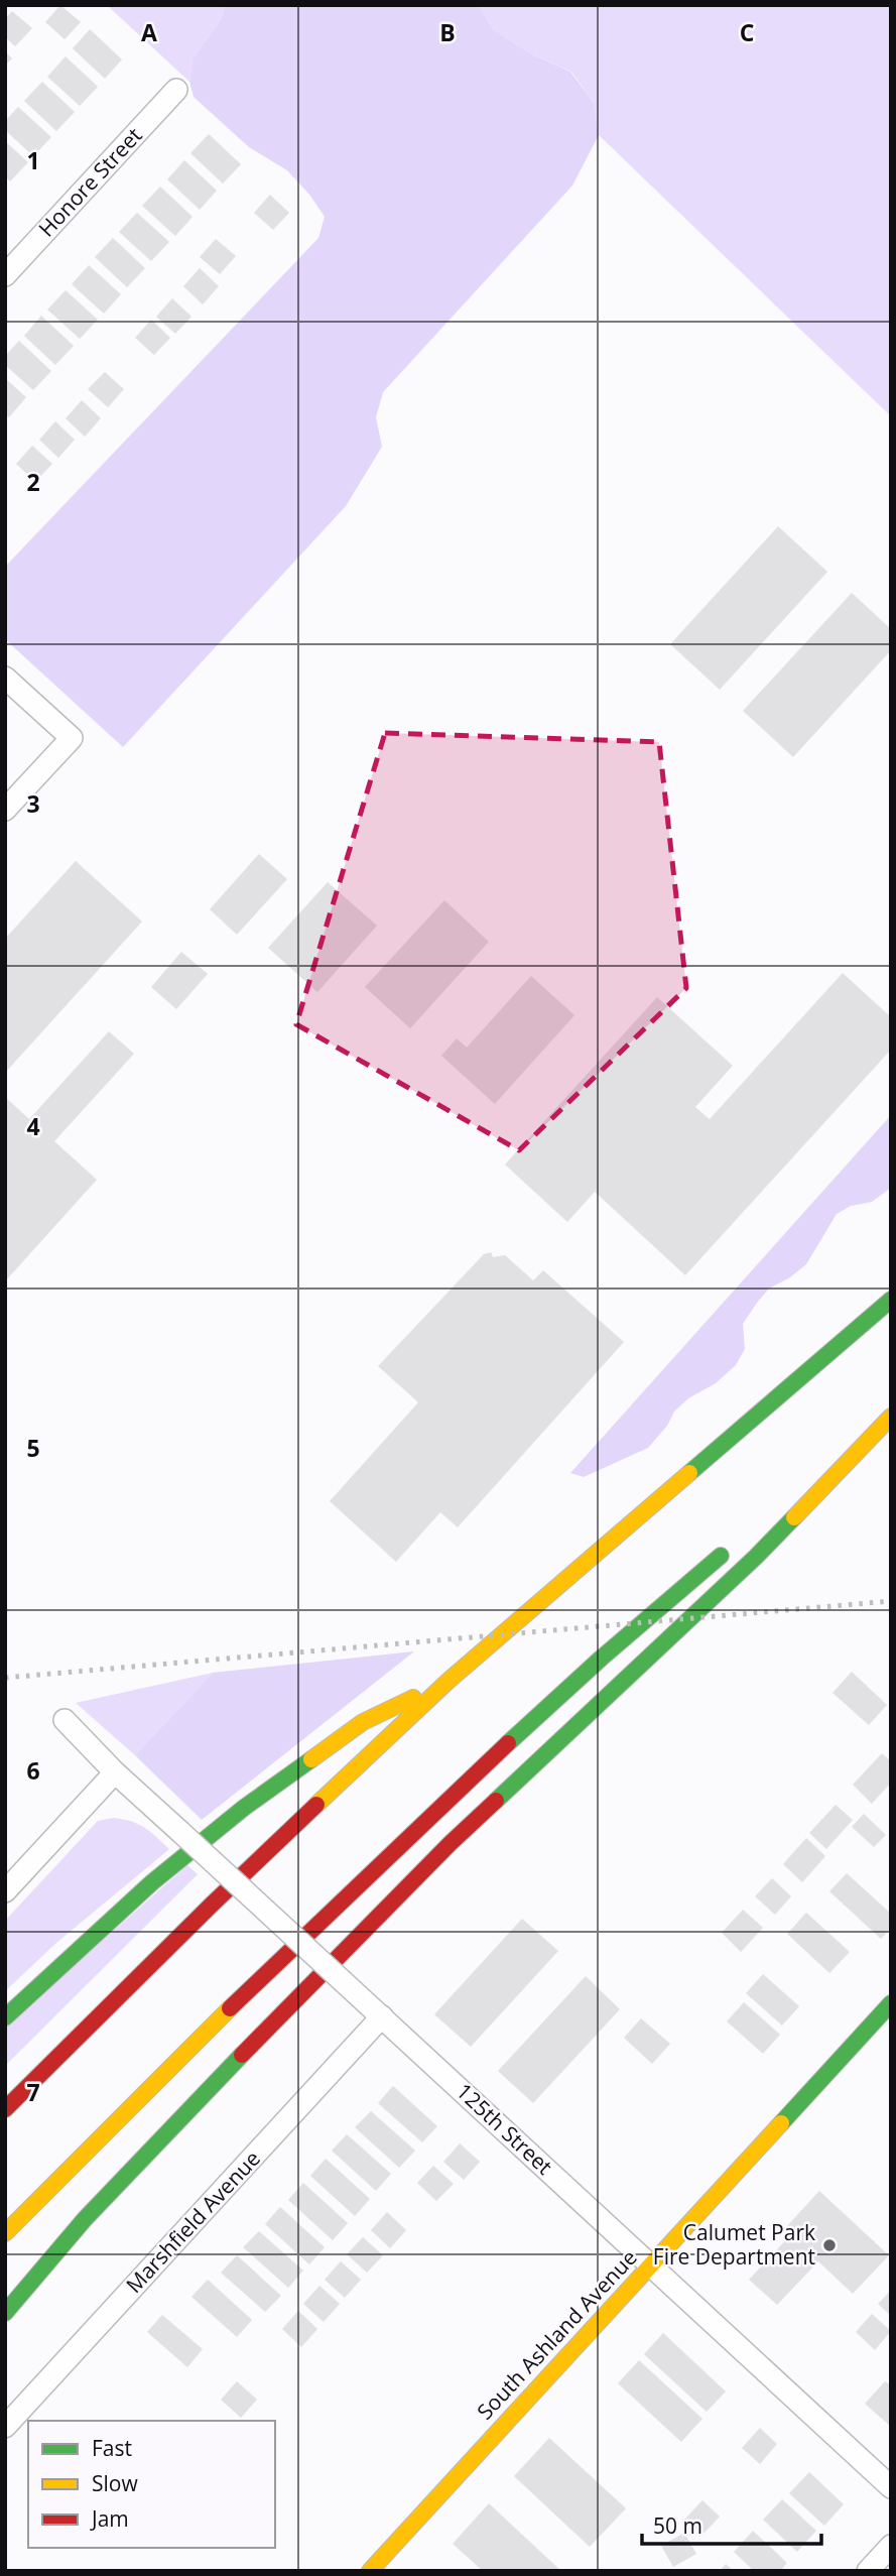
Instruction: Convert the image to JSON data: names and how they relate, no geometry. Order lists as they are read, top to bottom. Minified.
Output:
{"streets":{"main road":["South Ashland Avenue"],"street":["Honore Street","125th Street","Marshfield Avenue"]},"crossings":[["125th Street","Marshfield Avenue"],["125th Street","South Ashland Avenue"]],"places":["Calumet Park Fire Department"],"legend":["Fast","Slow","Jam"],"scale_bar":"50 m","grid":{"columns":["A","B","C"],"rows":["1","2","3","4","5","6","7"]}}
